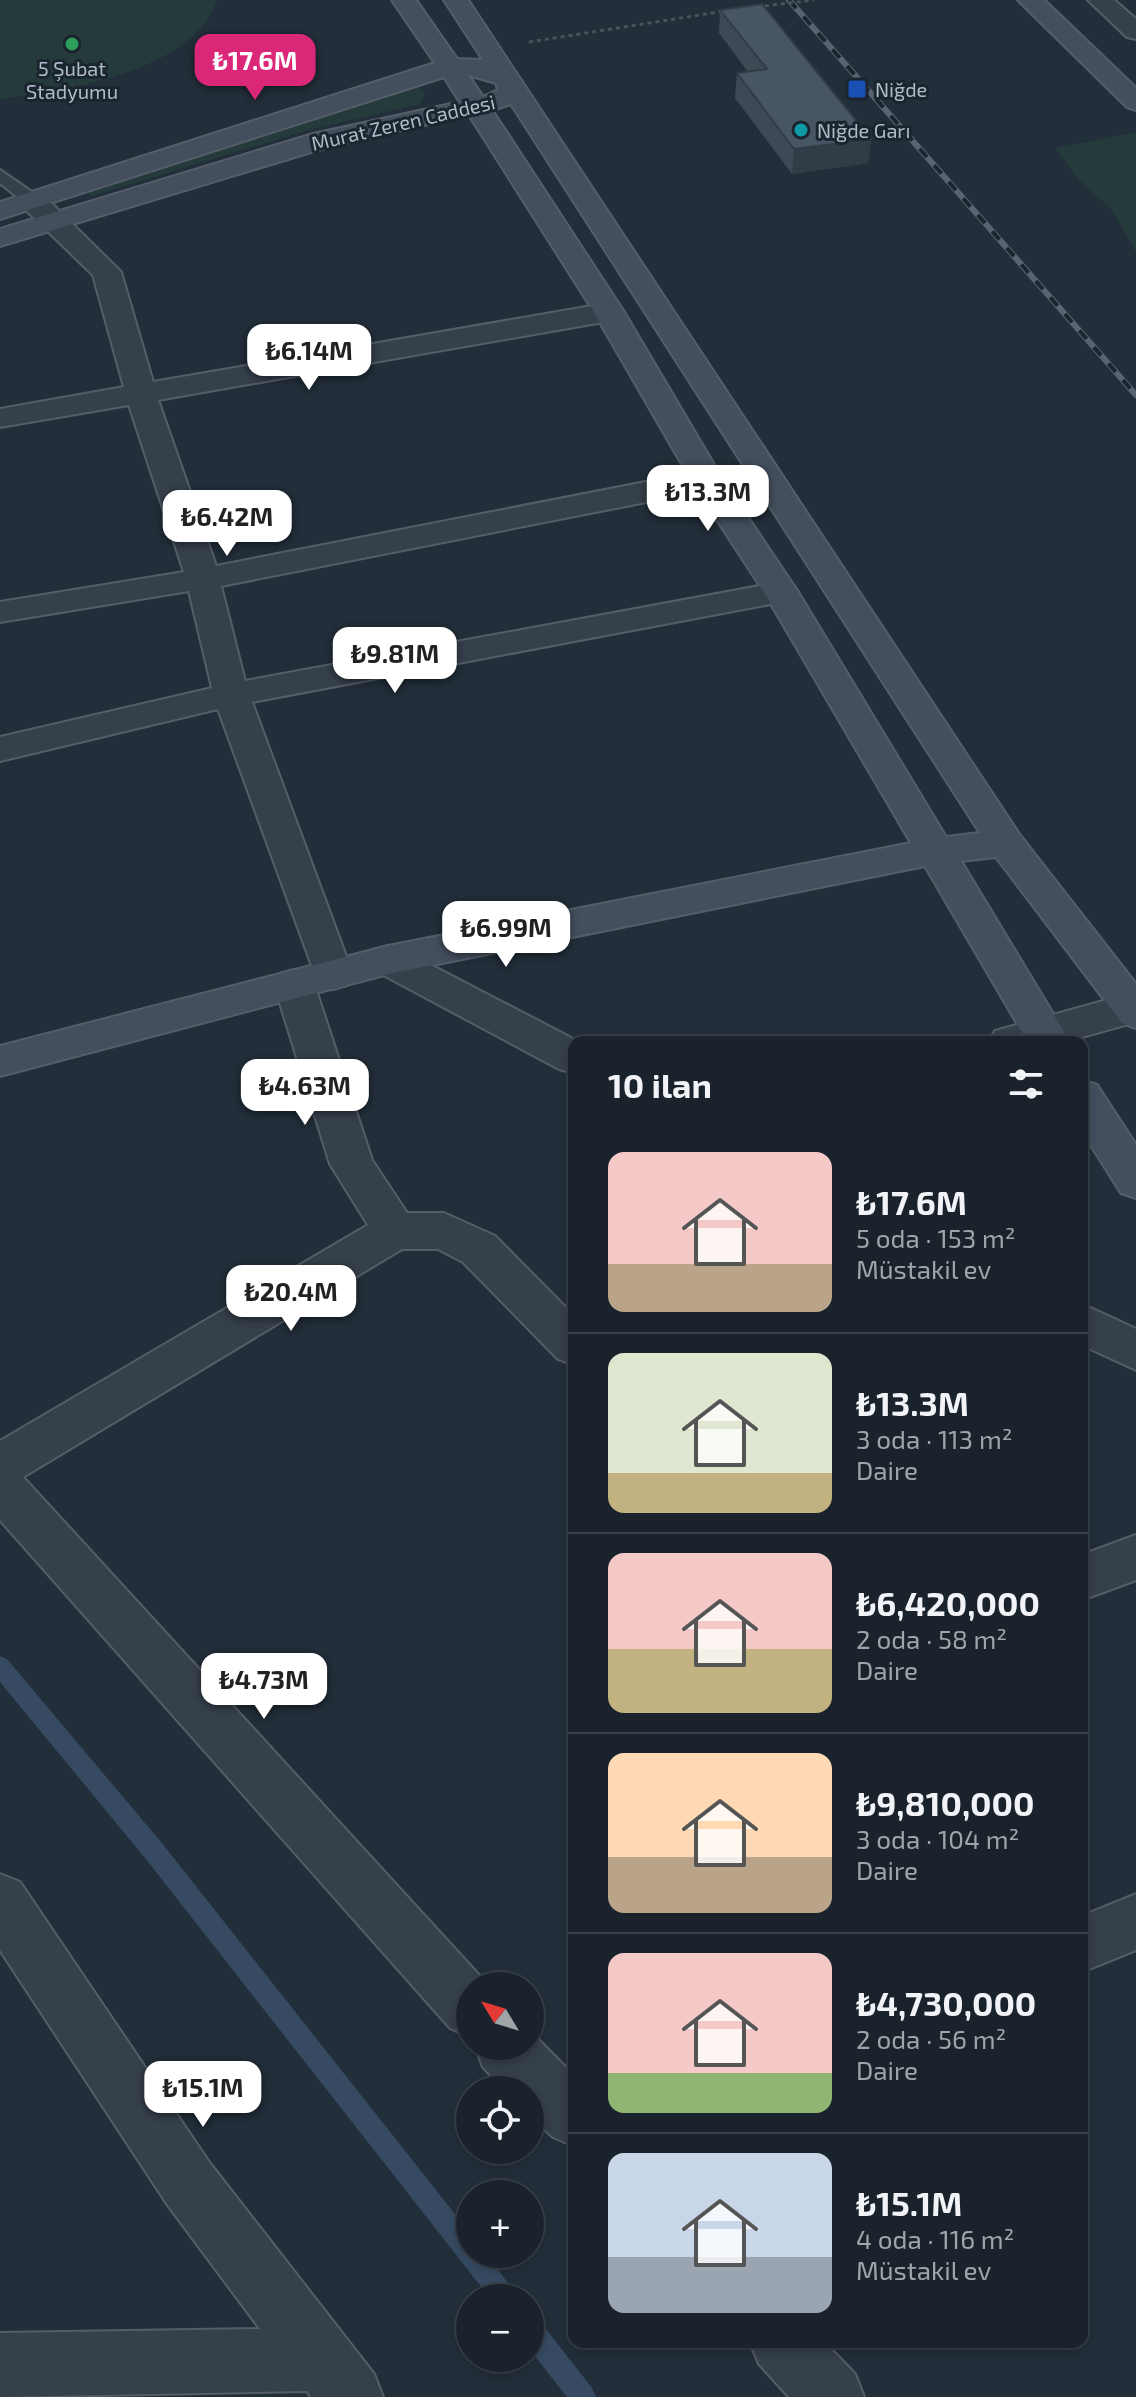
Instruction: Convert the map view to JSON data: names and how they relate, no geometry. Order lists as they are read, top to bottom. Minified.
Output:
{"streets":{"main road":["Murat Zeren Caddesi"]},"places":{"other":["5 Şubat Stadyumu","Niğde Garı"],"transit":["Niğde"]},"north":"top left","page":{"price":["₺17.6M","₺6.14M","₺13.3M","₺6.42M","₺9.81M","₺6.99M","₺4.63M","₺20.4M","₺4.73M","₺15.1M"],"heading":"10 ilan","list":[{"name":"₺17.6M","note":"5 oda · 153 m² · Müstakil ev"},{"name":"₺13.3M","note":"3 oda · 113 m² · Daire"},{"name":"₺6,420,000","note":"2 oda · 58 m² · Daire"},{"name":"₺9,810,000","note":"3 oda · 104 m² · Daire"},{"name":"₺4,730,000","note":"2 oda · 56 m² · Daire"},{"name":"₺15.1M","note":"4 oda · 116 m² · Müstakil ev"}],"map_buttons":["+","−"]}}
